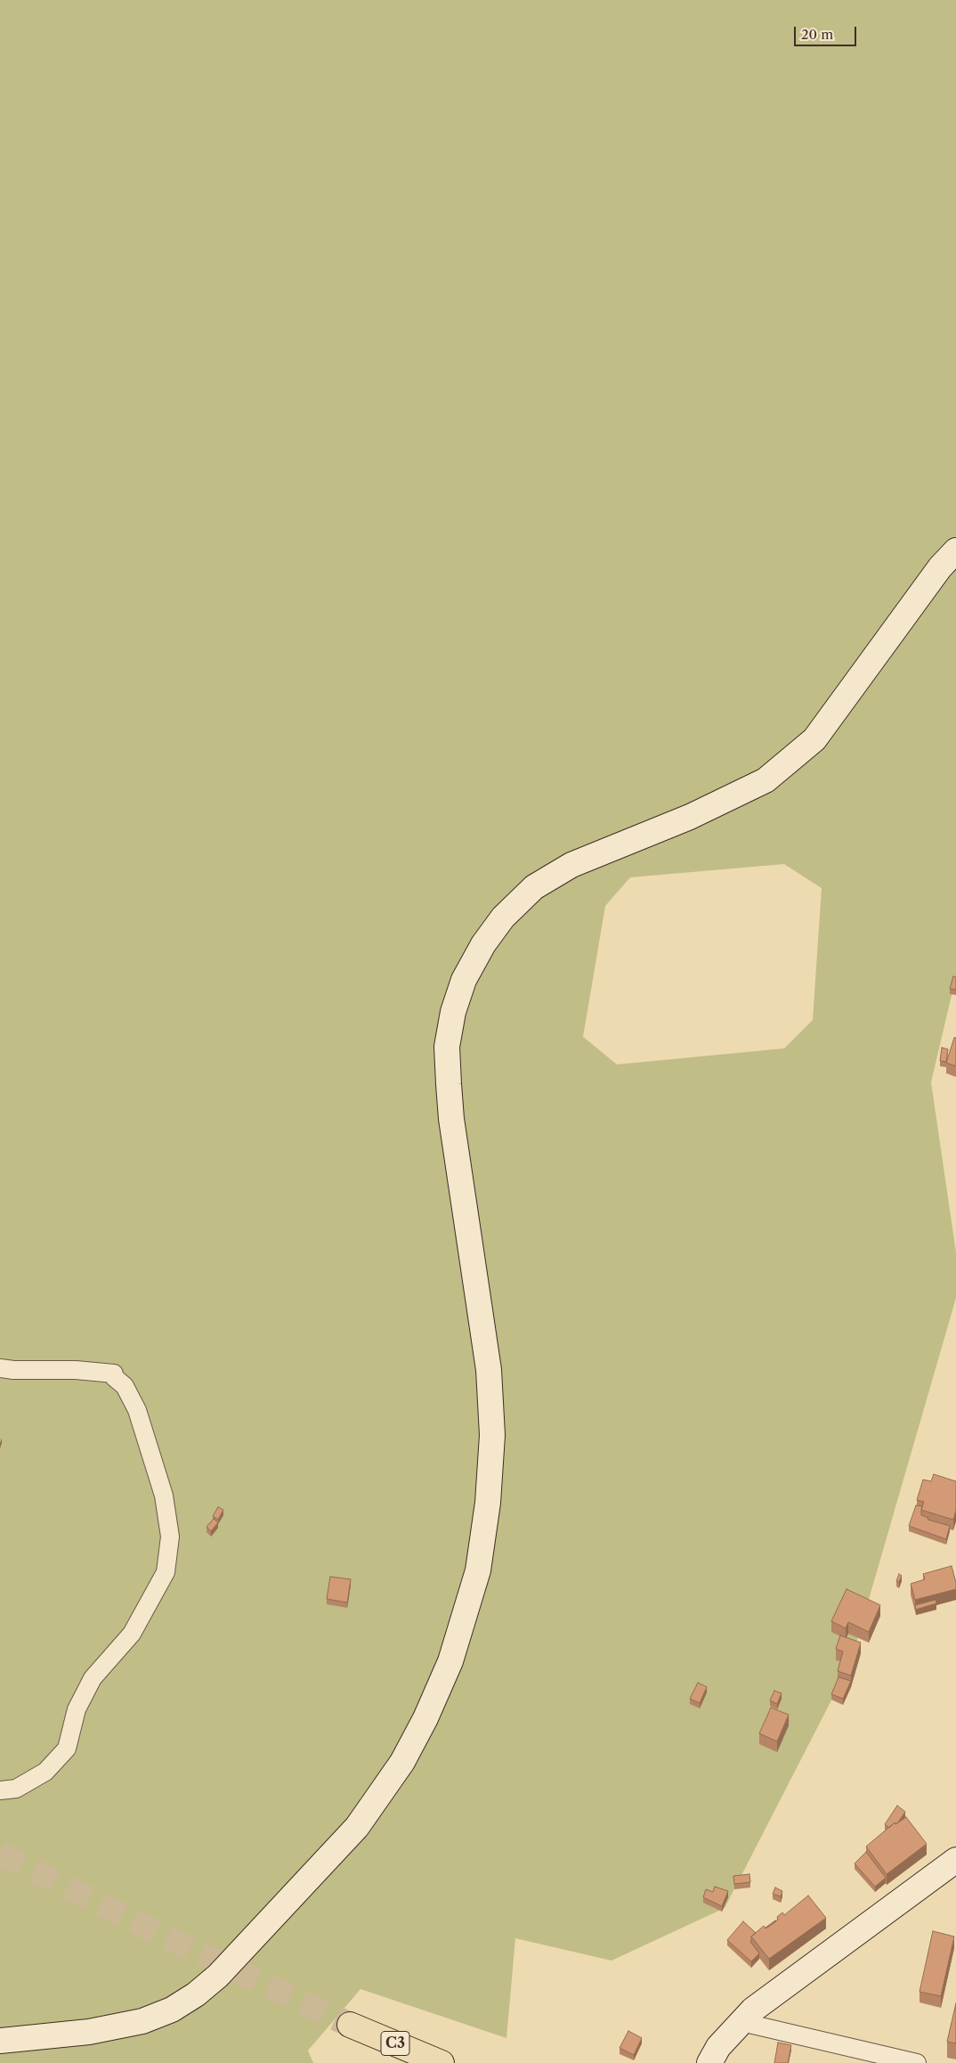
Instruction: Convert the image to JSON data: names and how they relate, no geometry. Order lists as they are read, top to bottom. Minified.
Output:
{"streets":{"highway":["C3"]},"scale_bar":"20 m"}
